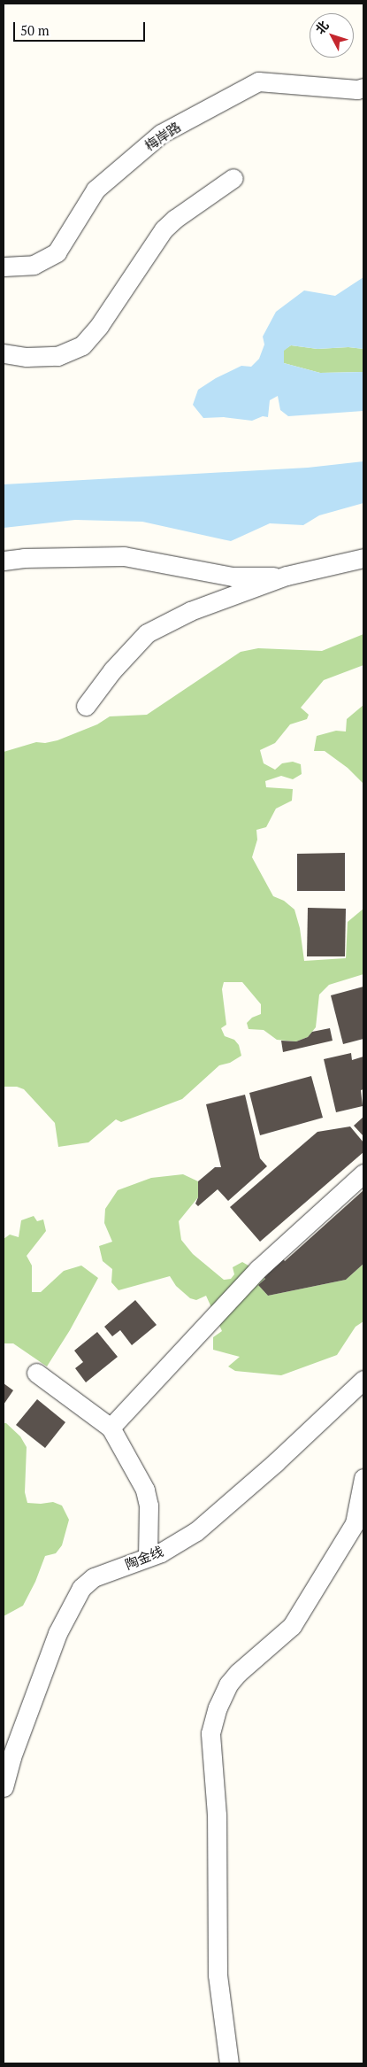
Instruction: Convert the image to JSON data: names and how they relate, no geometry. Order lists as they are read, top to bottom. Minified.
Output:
{"streets":{"street":["梅岸路","陶金线"]},"scale_bar":"50 m","north":"top left"}
